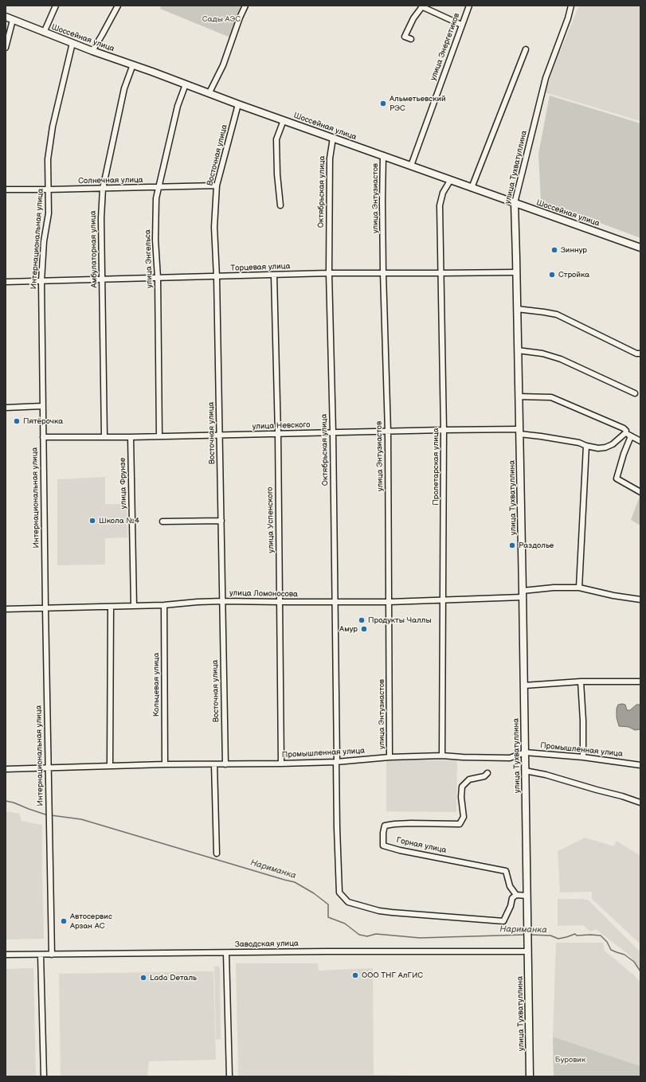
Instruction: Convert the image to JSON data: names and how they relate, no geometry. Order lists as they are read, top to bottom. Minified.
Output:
{"streets":{"main road":["Шоссейная улица","улица Тухватуллина"],"street":["улица Энергетиков","Восточная улица","Солнечная улица","Октябрьская улица","улица Энтузиастов","Интернациональная улица","Амбулаторная улица","улица Энгельса","Торцевая улица","улица Невского","Пролетарская улица","улица Фрунзе","улица Успенского","улица Ломоносова","Кольцевая улица","Промышленная улица","Горная улица","Заводская улица"]},"crossings":[["Шоссейная улица","улица Энергетиков"],["Шоссейная улица","Восточная улица"],["Шоссейная улица","улица Тухватуллина"],["Шоссейная улица","Октябрьская улица"],["Шоссейная улица","улица Энтузиастов"],["Шоссейная улица","Интернациональная улица"],["Шоссейная улица","Амбулаторная улица"],["Шоссейная улица","улица Энгельса"],["Шоссейная улица","Пролетарская улица"],["Восточная улица","Солнечная улица"],["Восточная улица","Торцевая улица"],["Восточная улица","улица Невского"],["Восточная улица","улица Ломоносова"],["Восточная улица","Промышленная улица"],["улица Тухватуллина","Торцевая улица"],["улица Тухватуллина","улица Невского"],["улица Тухватуллина","улица Ломоносова"],["улица Тухватуллина","Промышленная улица"],["улица Тухватуллина","Заводская улица"],["Солнечная улица","Интернациональная улица"],["Солнечная улица","Амбулаторная улица"],["Солнечная улица","улица Энгельса"],["Октябрьская улица","Торцевая улица"],["Октябрьская улица","улица Невского"],["Октябрьская улица","улица Ломоносова"],["Октябрьская улица","Промышленная улица"],["Октябрьская улица","Горная улица"],["улица Энтузиастов","Торцевая улица"],["улица Энтузиастов","улица Невского"],["улица Энтузиастов","улица Ломоносова"],["улица Энтузиастов","Промышленная улица"],["Интернациональная улица","Торцевая улица"],["Интернациональная улица","улица Невского"],["Интернациональная улица","улица Ломоносова"],["Интернациональная улица","Промышленная улица"],["Интернациональная улица","Заводская улица"],["Амбулаторная улица","Торцевая улица"],["Амбулаторная улица","улица Невского"],["улица Энгельса","Торцевая улица"],["улица Энгельса","улица Невского"],["Торцевая улица","Пролетарская улица"],["Торцевая улица","улица Успенского"],["улица Невского","Пролетарская улица"],["улица Невского","улица Фрунзе"],["улица Невского","улица Успенского"],["Пролетарская улица","улица Ломоносова"],["Пролетарская улица","Промышленная улица"],["улица Фрунзе","улица Ломоносова"],["улица Успенского","улица Ломоносова"],["улица Успенского","Промышленная улица"],["улица Ломоносова","Кольцевая улица"],["Кольцевая улица","Промышленная улица"]],"water":["Нариманка"],"parks":["Сады АЭС","Буровик"],"places":["Альметьевский РЭС","Зиннур","Стройка","Пятёрочка","Школа №4","Раздолье","Продукты Чаллы","Амур","Автосервис Арзан АС","ООО ТНГ АлГИС","Lada Dеталь"]}
